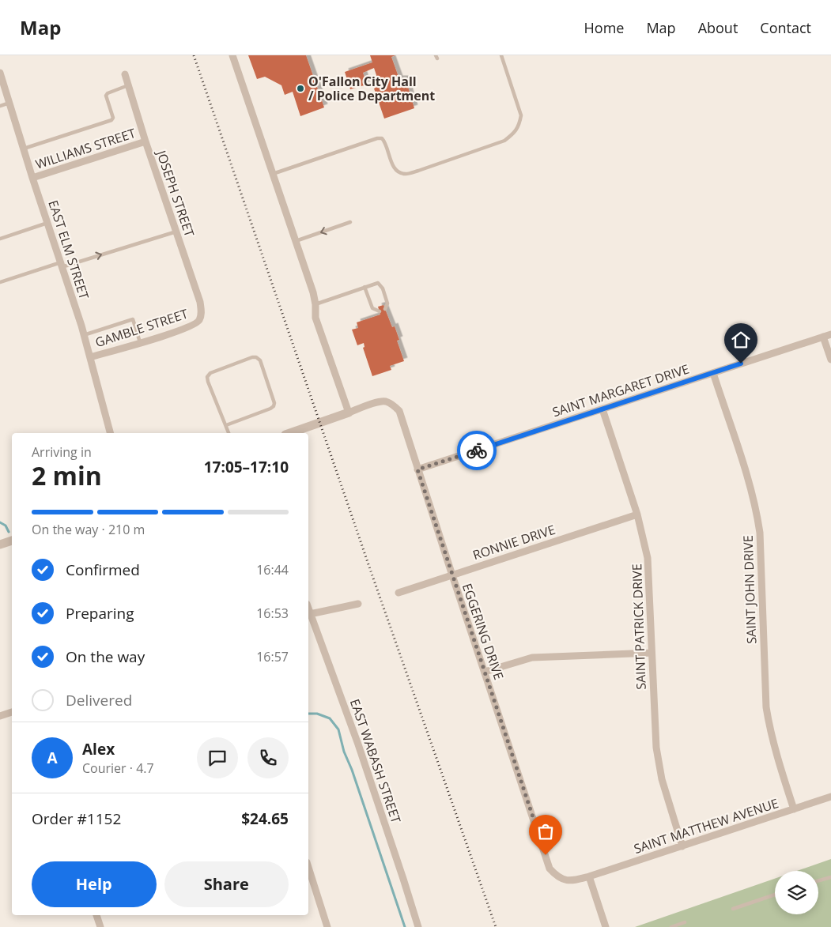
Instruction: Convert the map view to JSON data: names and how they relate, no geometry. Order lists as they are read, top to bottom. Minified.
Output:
{"streets":{"street":["WILLIAMS STREET","JOSEPH STREET","EAST ELM STREET","GAMBLE STREET","SAINT MARGARET DRIVE","RONNIE DRIVE","SAINT JOHN DRIVE","SAINT PATRICK DRIVE","EGGERING DRIVE","EAST WABASH STREET","SAINT MATTHEW AVENUE"]},"crossings":[["WILLIAMS STREET","JOSEPH STREET"],["WILLIAMS STREET","EAST ELM STREET"],["JOSEPH STREET","GAMBLE STREET"],["EAST ELM STREET","GAMBLE STREET"],["SAINT MARGARET DRIVE","SAINT JOHN DRIVE"],["SAINT MARGARET DRIVE","SAINT PATRICK DRIVE"],["SAINT MARGARET DRIVE","EGGERING DRIVE"],["RONNIE DRIVE","SAINT PATRICK DRIVE"],["RONNIE DRIVE","EGGERING DRIVE"],["SAINT JOHN DRIVE","SAINT MATTHEW AVENUE"],["SAINT PATRICK DRIVE","SAINT MATTHEW AVENUE"],["EGGERING DRIVE","SAINT MATTHEW AVENUE"]],"places":["O'Fallon City Hall / Police Department"],"page":{"header":"Map","nav":["Home","Map","About","Contact"],"heading":["2 min","Arriving in","17:05–17:10"],"panel":["Alex","Courier · 4.7","Order #1152","$24.65"],"bar":"On the way · 210 m","list":[["Confirmed","16:44"],["Preparing","16:53"],["On the way","16:57"],"Delivered"],"round":"A","buttons":["Help","Share"]}}
